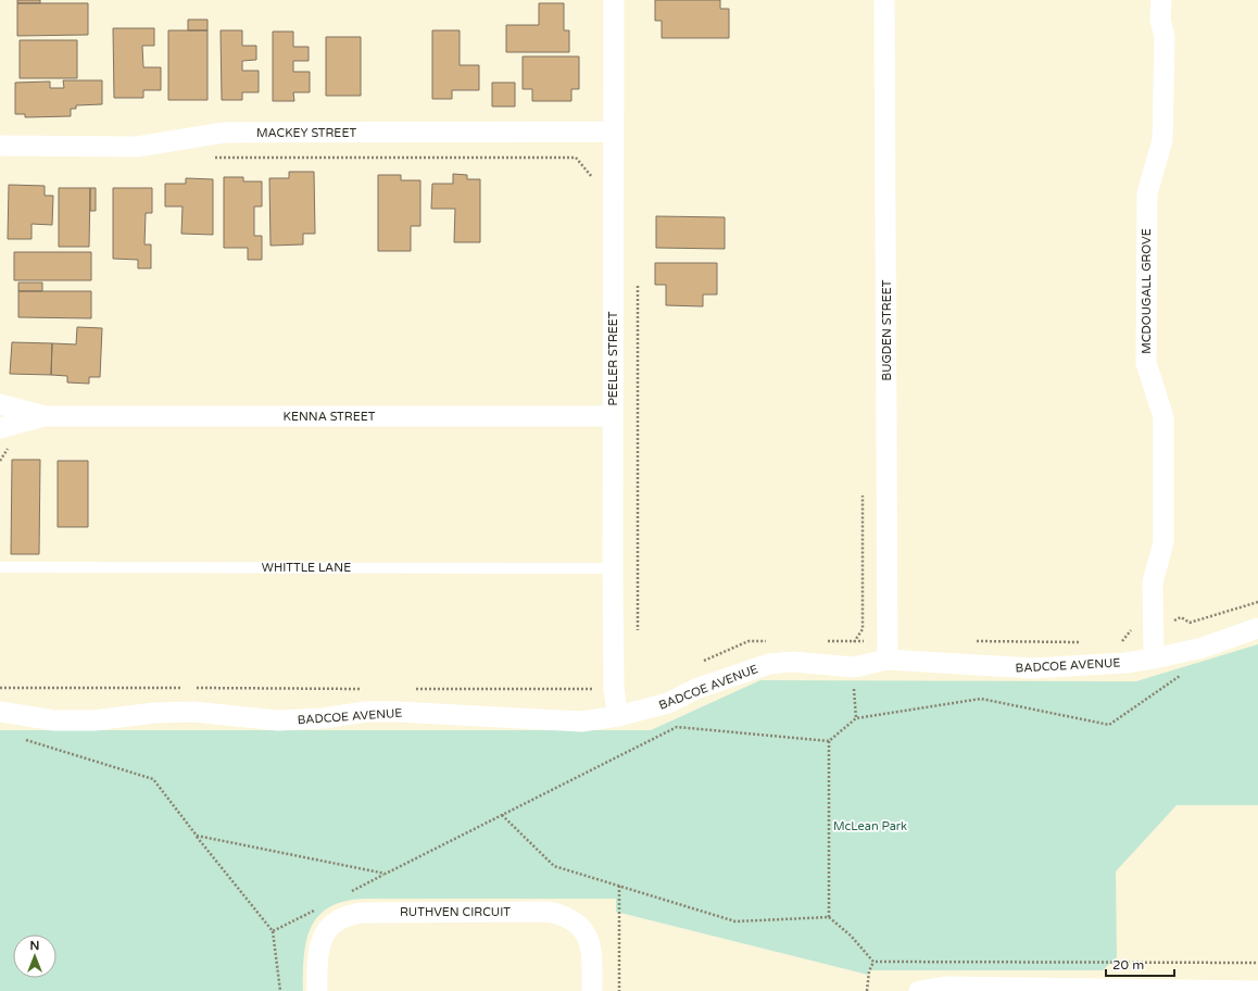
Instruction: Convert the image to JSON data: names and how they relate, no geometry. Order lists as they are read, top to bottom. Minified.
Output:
{"streets":{"street":["MACKEY STREET","MCDOUGALL GROVE","BUGDEN STREET","PEELER STREET","KENNA STREET","BADCOE AVENUE","RUTHVEN CIRCUIT"],"lane":["WHITTLE LANE"]},"crossings":[["MACKEY STREET","PEELER STREET"],["MCDOUGALL GROVE","BADCOE AVENUE"],["BUGDEN STREET","BADCOE AVENUE"],["PEELER STREET","KENNA STREET"],["PEELER STREET","WHITTLE LANE"],["PEELER STREET","BADCOE AVENUE"]],"parks":["McLean Park"],"scale_bar":"20 m","north":"top"}
